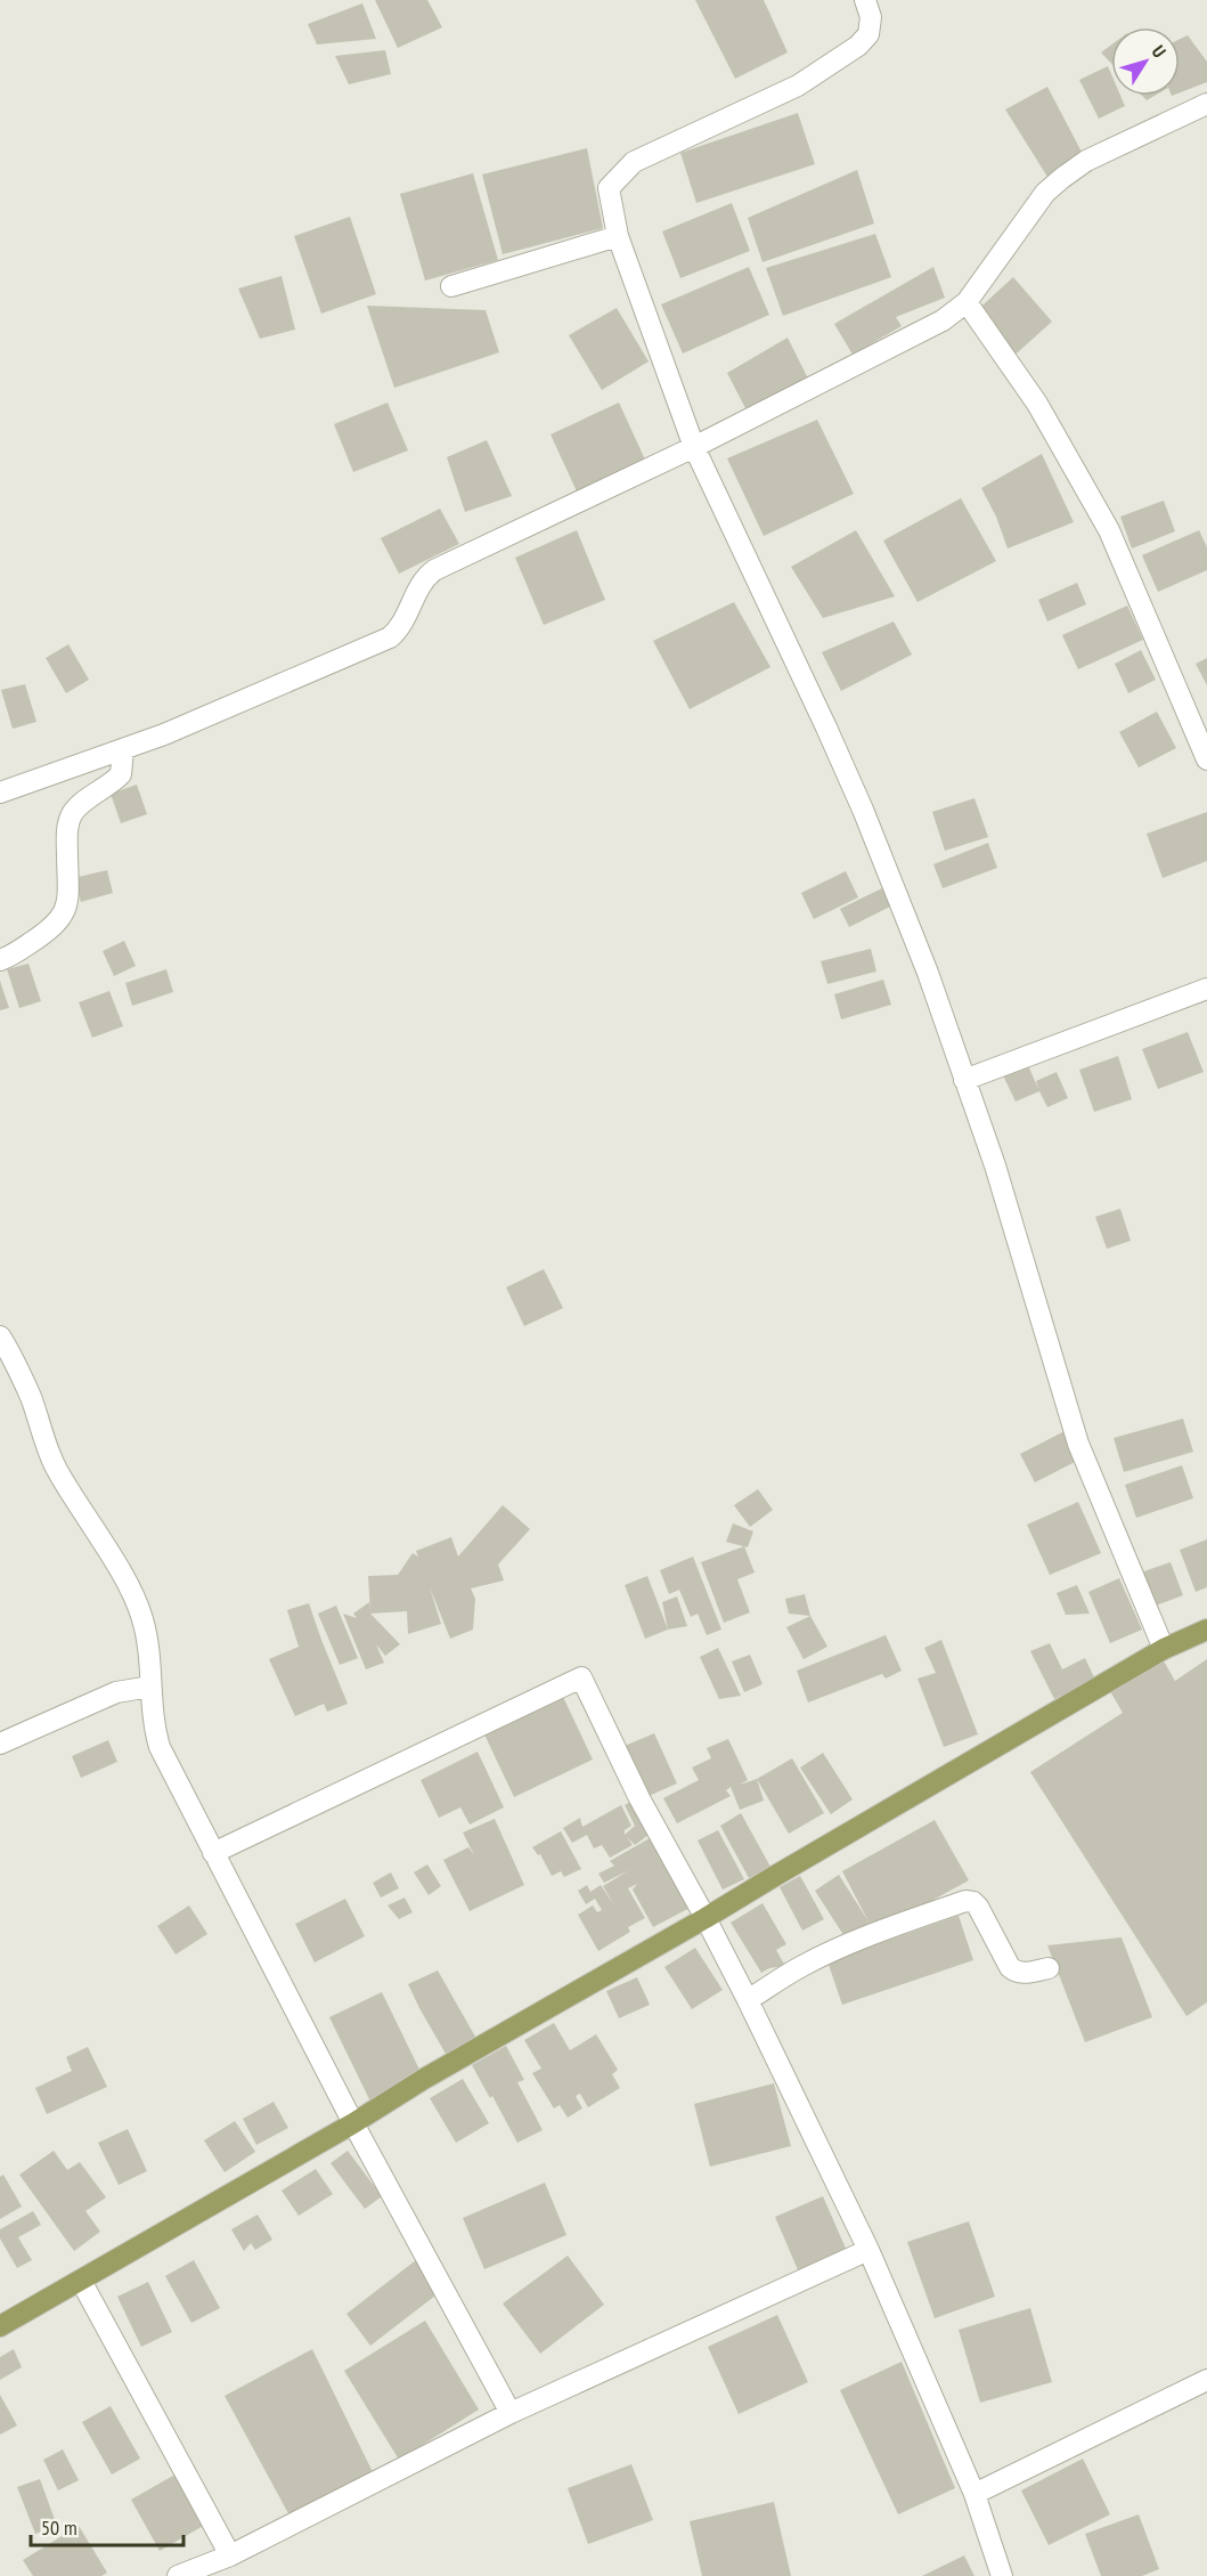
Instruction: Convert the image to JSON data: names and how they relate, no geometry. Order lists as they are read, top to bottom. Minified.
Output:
{"scale_bar":"50 m","north":"top right"}
